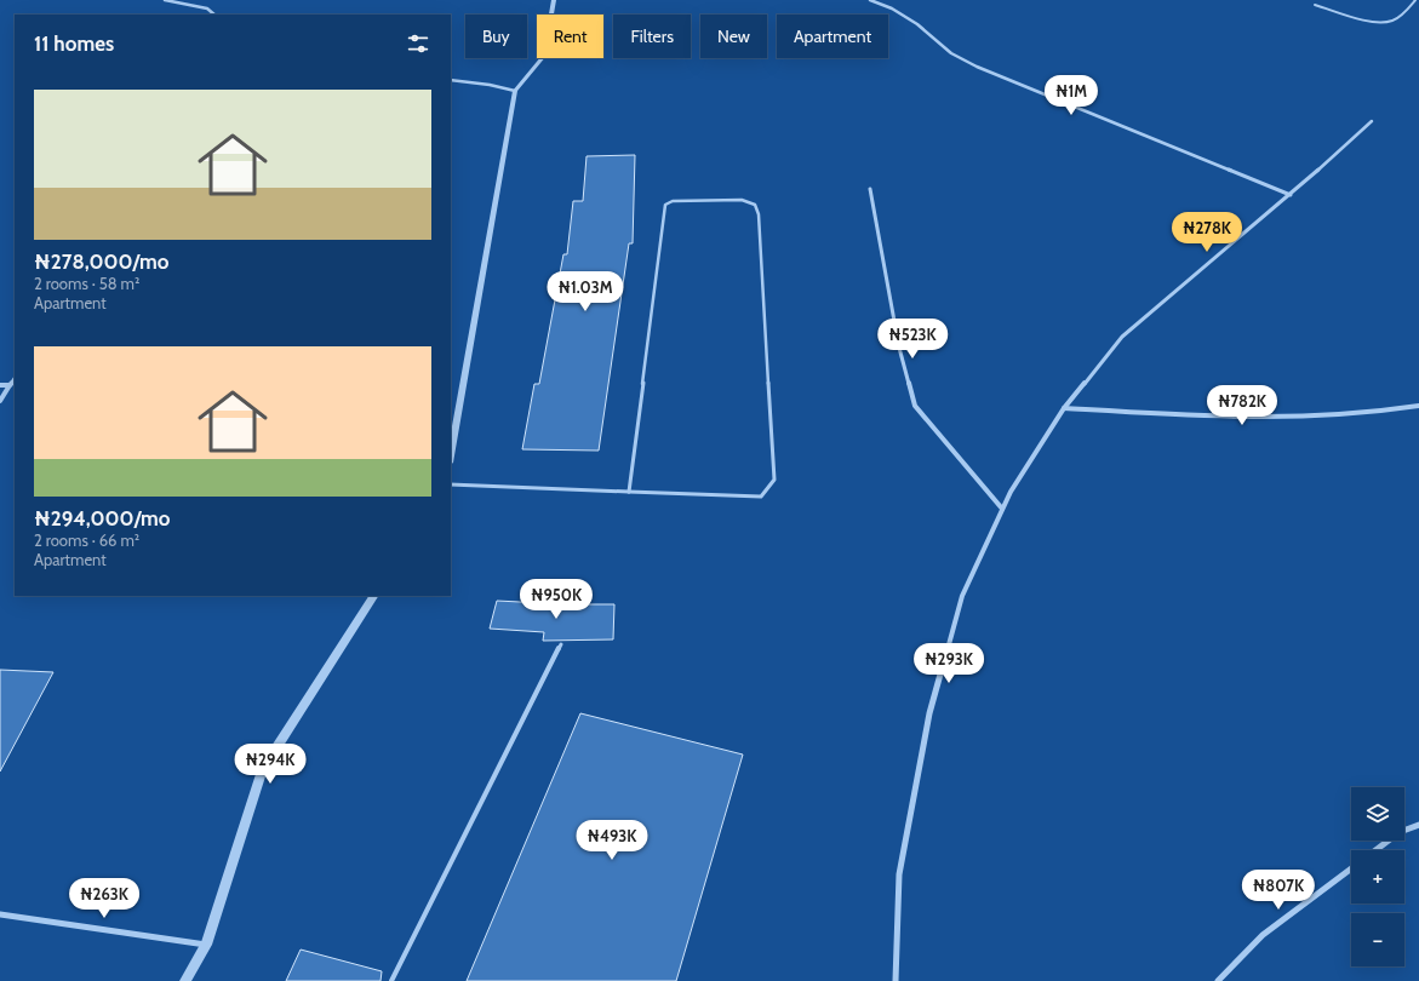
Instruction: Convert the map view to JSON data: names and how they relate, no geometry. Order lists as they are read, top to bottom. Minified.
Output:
{"page":{"chip":["Buy","Rent","Filters","New","Apartment"],"heading":"11 homes","list":[{"name":"₦278,000/mo","note":"2 rooms · 58 m² · Apartment"},{"name":"₦294,000/mo","note":"2 rooms · 66 m² · Apartment"}],"price":["₦1M","₦278K","₦1.03M","₦523K","₦782K","₦950K","₦293K","₦294K","₦493K","₦807K","₦263K"],"map_buttons":["+","−"]}}
